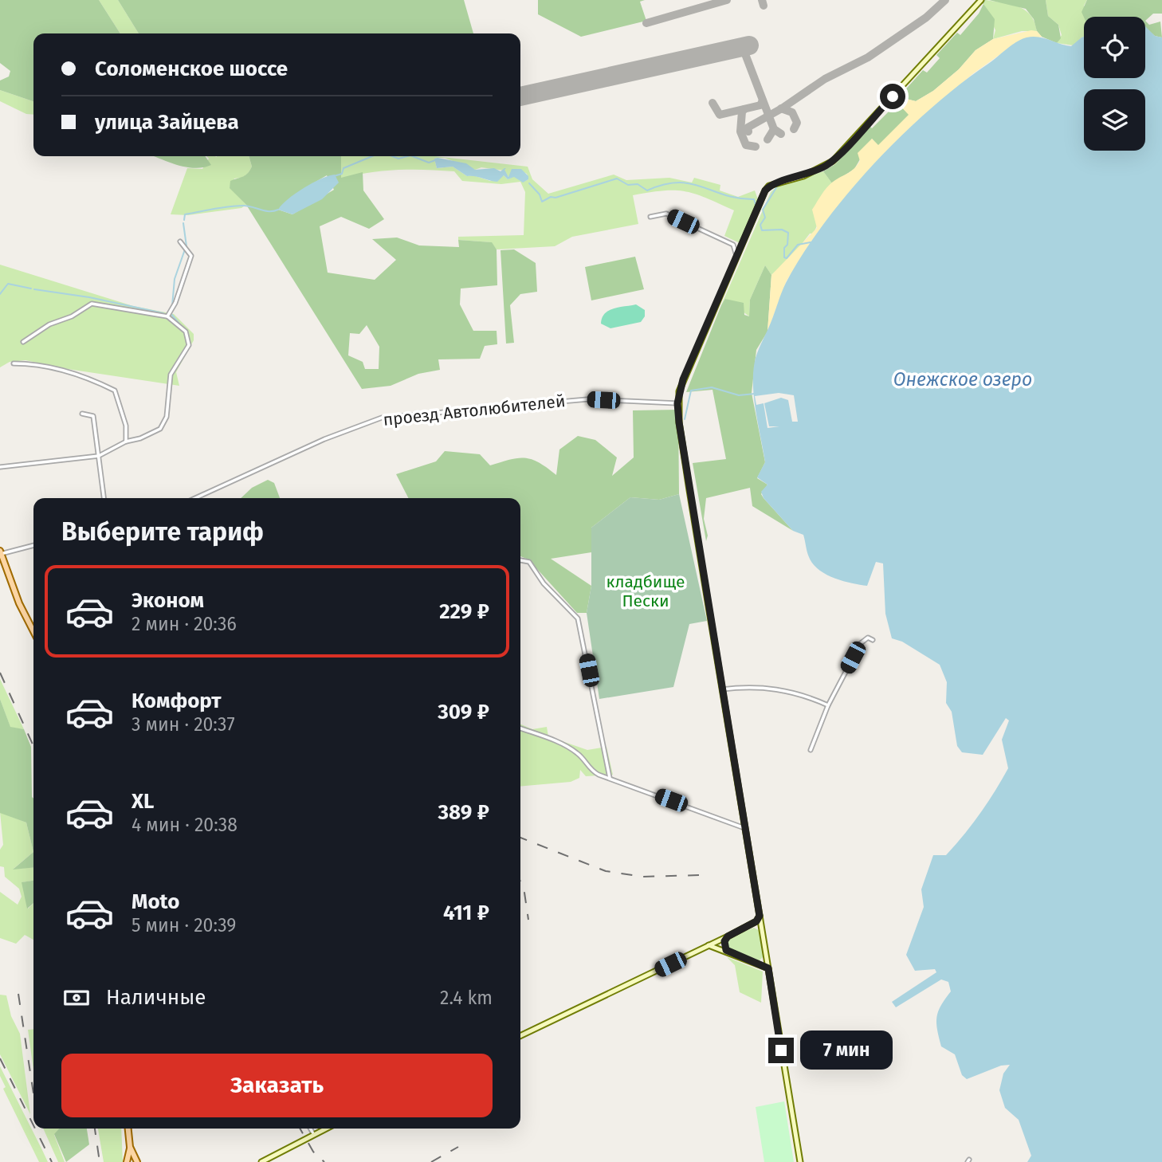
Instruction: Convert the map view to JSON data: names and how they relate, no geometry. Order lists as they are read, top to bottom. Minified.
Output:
{"streets":{"street":["проезд Автолюбителей"]},"water":["Онежское озеро"],"parks":["кладбище Пески"],"page":{"banner":["Соломенское шоссе","улица Зайцева"],"heading":"Выберите тариф","list":[{"name":"Эконом","note":"2 мин · 20:36","value":"229 ₽"},{"name":"Комфорт","note":"3 мин · 20:37","value":"309 ₽"},{"name":"XL","note":"4 мин · 20:38","value":"389 ₽"},{"name":"Moto","note":"5 мин · 20:39","value":"411 ₽"}],"pay":["Наличные","2.4 km"],"bubble":"7 мин","buttons":"Заказать"}}
